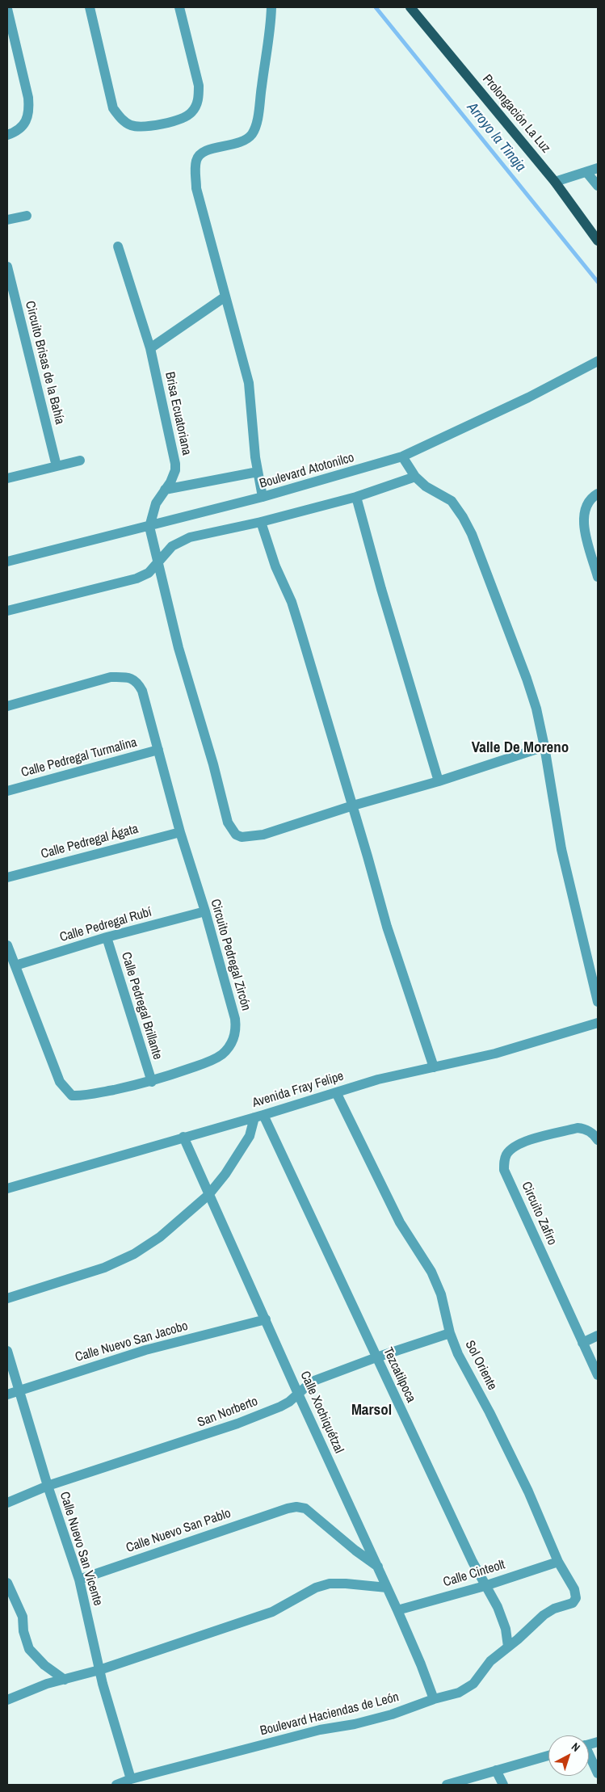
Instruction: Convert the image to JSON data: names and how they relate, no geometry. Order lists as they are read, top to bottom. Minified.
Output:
{"streets":{"main road":["Prolongación La Luz"],"street":["Circuito Brisas de la Bahía","Brisa Ecuatoriana","Boulevard Atotonilco","Calle Pedregal Turmalina","Calle Pedregal Ágata","Calle Pedregal Rubí","Circuito Pedregal Zircón","Calle Pedregal Brillante","Avenida Fray Felipe","Circuito Zafiro","Calle Nuevo San Jacobo","Sol Oriente","Tezcatilpoca","San Norberto","Calle Xochiquétzal","Calle Nuevo San Pablo","Calle Nuevo San Vicente","Calle Cinteolt","Boulevard Haciendas de León"]},"crossings":[["Brisa Ecuatoriana","Boulevard Atotonilco"],["Calle Pedregal Turmalina","Circuito Pedregal Zircón"],["Calle Pedregal Ágata","Circuito Pedregal Zircón"],["Calle Pedregal Rubí","Circuito Pedregal Zircón"],["Calle Pedregal Rubí","Calle Pedregal Brillante"],["Circuito Pedregal Zircón","Calle Pedregal Brillante"],["Avenida Fray Felipe","Sol Oriente"],["Avenida Fray Felipe","Tezcatilpoca"],["Avenida Fray Felipe","Calle Xochiquétzal"],["Calle Nuevo San Jacobo","Calle Xochiquétzal"],["Calle Nuevo San Jacobo","Calle Nuevo San Vicente"],["Sol Oriente","San Norberto"],["Sol Oriente","Calle Cinteolt"],["Sol Oriente","Boulevard Haciendas de León"],["Tezcatilpoca","San Norberto"],["Tezcatilpoca","Calle Cinteolt"],["Tezcatilpoca","Boulevard Haciendas de León"],["San Norberto","Calle Xochiquétzal"],["San Norberto","Calle Nuevo San Vicente"],["Calle Xochiquétzal","Calle Nuevo San Pablo"],["Calle Xochiquétzal","Calle Cinteolt"],["Calle Xochiquétzal","Boulevard Haciendas de León"],["Calle Nuevo San Pablo","Calle Nuevo San Vicente"],["Calle Nuevo San Vicente","Boulevard Haciendas de León"]],"districts":["Valle De Moreno","Marsol"],"water":["Arroyo la Tinaja"],"north":"top right"}
